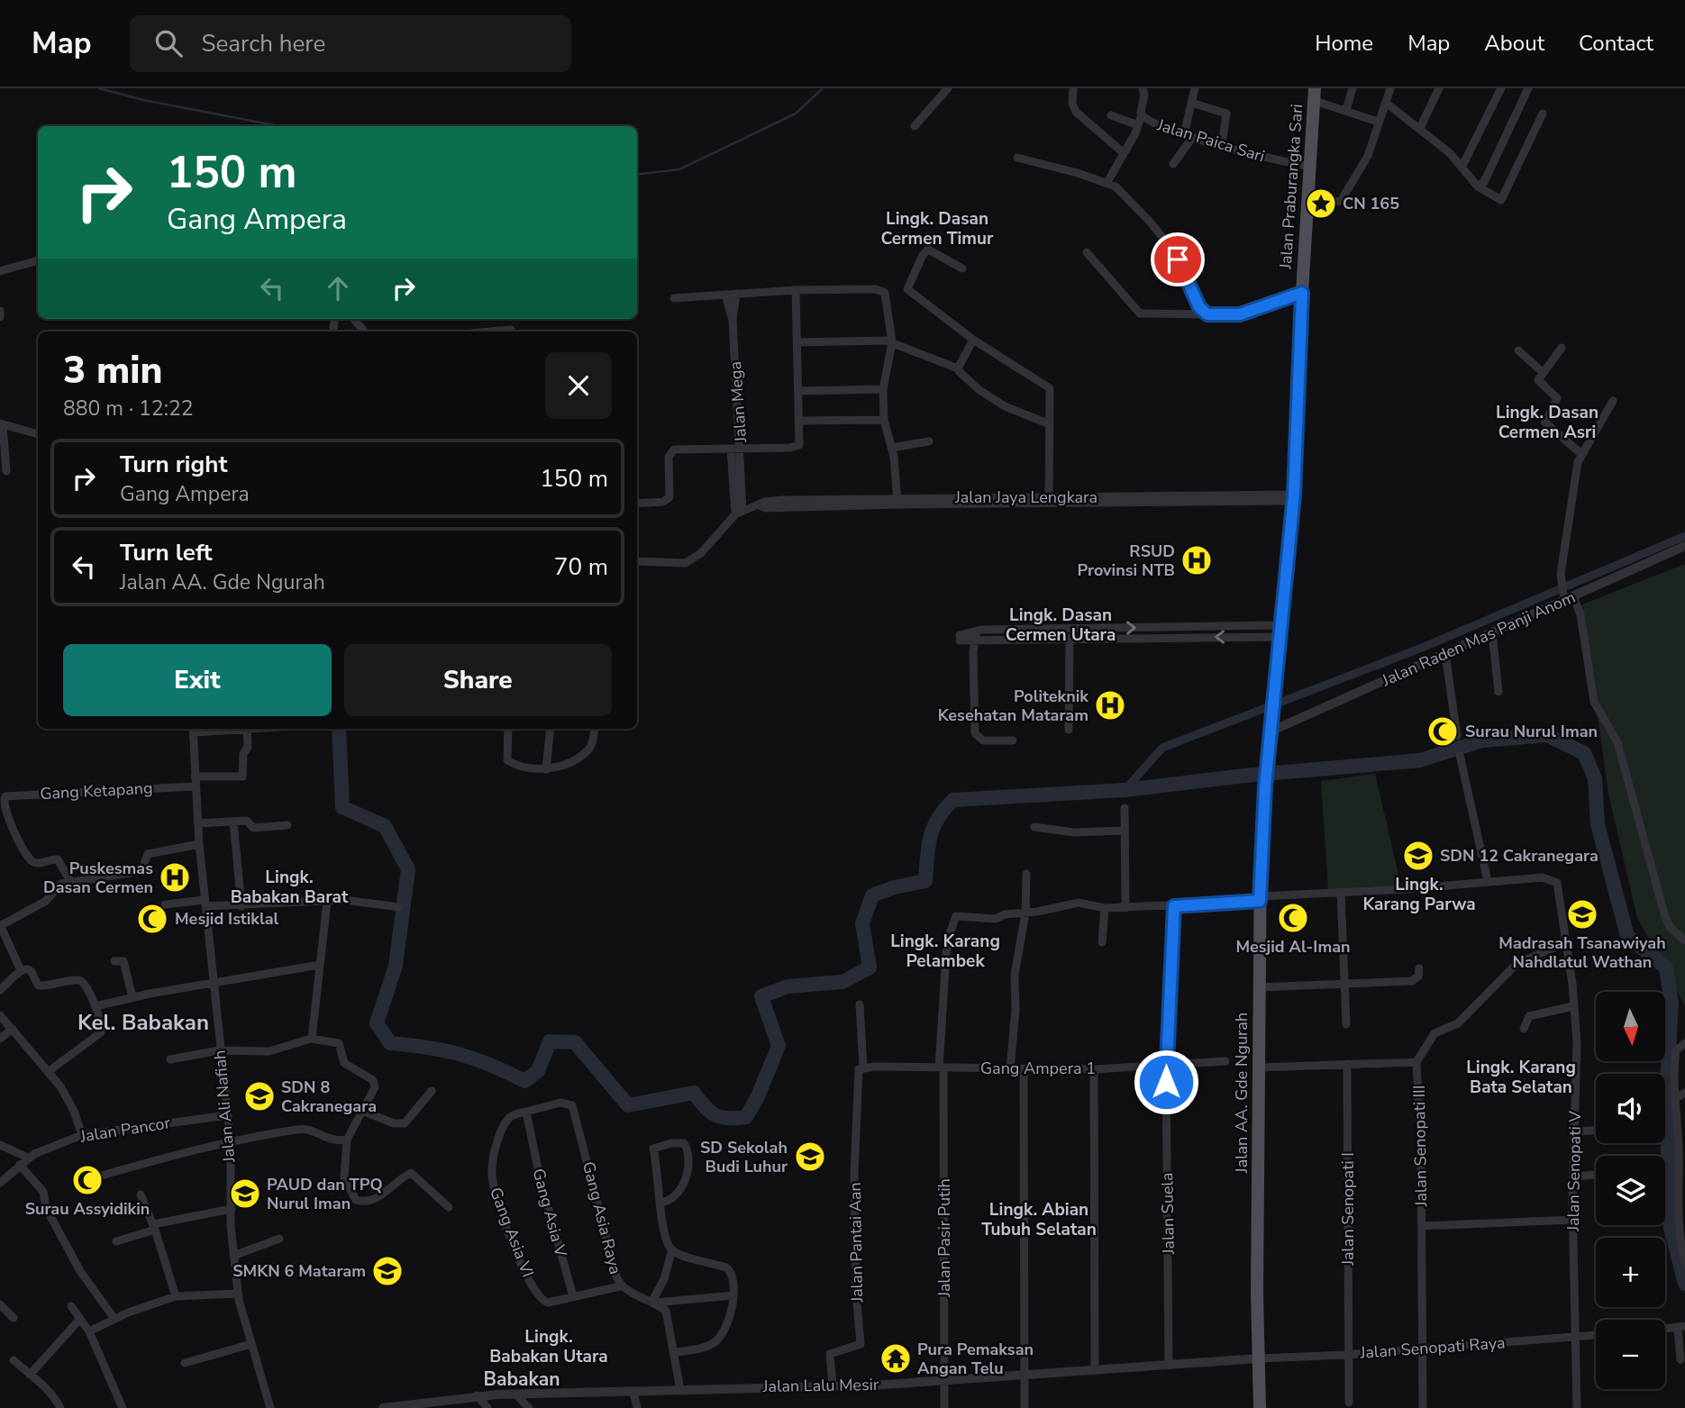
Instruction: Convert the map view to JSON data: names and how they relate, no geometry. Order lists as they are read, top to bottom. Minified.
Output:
{"streets":{"main road":["Jalan Praburangka Sari","Jalan AA. Gde Ngurah"],"street":["Jalan Paica Sari","Jalan Mega","Jalan Jaya Lengkara","Jalan Raden Mas Panji Anom","Gang Ketapang","Gang Ampera 1","Jalan Ali Nafiah","Jalan Pancor","Jalan Senopati III","Jalan Senopati V","Jalan Senopati I","Gang Asia V","Jalan Suela","Gang Asia Raya","Gang Asia VI","Jalan Pasir Putih","Jalan Pantai Aan","Jalan Senopati Raya","Jalan Lalu Mesir"]},"crossings":[["Jalan Paica Sari","Jalan Praburangka Sari"],["Jalan Praburangka Sari","Jalan Jaya Lengkara"],["Jalan Praburangka Sari","Jalan Raden Mas Panji Anom"],["Jalan Praburangka Sari","Jalan AA. Gde Ngurah"],["Jalan Mega","Jalan Jaya Lengkara"],["Gang Ketapang","Jalan Ali Nafiah"],["Gang Ampera 1","Jalan Suela"],["Gang Ampera 1","Jalan Pasir Putih"],["Gang Ampera 1","Jalan Pantai Aan"],["Jalan AA. Gde Ngurah","Jalan Senopati III"],["Jalan AA. Gde Ngurah","Jalan Senopati Raya"],["Jalan AA. Gde Ngurah","Jalan Lalu Mesir"],["Jalan Ali Nafiah","Jalan Pancor"],["Jalan Senopati III","Jalan Senopati I"],["Jalan Senopati III","Jalan Senopati Raya"],["Jalan Senopati V","Jalan Senopati Raya"],["Jalan Senopati I","Jalan Senopati Raya"],["Gang Asia V","Gang Asia Raya"],["Gang Asia V","Gang Asia VI"],["Jalan Suela","Jalan Lalu Mesir"],["Gang Asia Raya","Gang Asia VI"],["Jalan Pasir Putih","Jalan Lalu Mesir"],["Jalan Pantai Aan","Jalan Lalu Mesir"],["Jalan Senopati Raya","Jalan Lalu Mesir"]],"districts":["Lingk. Dasan Cermen Timur","Lingk. Dasan Cermen Asri","Lingk. Dasan Cermen Utara","Lingk. Babakan Barat","Lingk. Karang Parwa","Lingk. Karang Pelambek","Kel. Babakan","Lingk. Karang Bata Selatan","Lingk. Abian Tubuh Selatan","Lingk. Babakan Utara","Babakan"],"places":{"place":["CN 165"],"hospital":["RSUD Provinsi NTB","Politeknik Kesehatan Mataram","Puskesmas Dasan Cermen"],"mosque":["Surau Nurul Iman","Mesjid Al-Iman","Mesjid Istiklal","Surau Assyidikin"],"school or university":["SDN 12 Cakranegara","Madrasah Tsanawiyah Nahdlatul Wathan","SDN 8 Cakranegara","SD Sekolah Budi Luhur","PAUD dan TPQ Nurul Iman","SMKN 6 Mataram"],"temple":["Pura Pemaksan Angan Telu"]},"north":"bottom","page":{"header":"Map","search":"Search here","nav":["Home","Map","About","Contact"],"turn":["150 m","Gang Ampera"],"heading":["3 min","880 m · 12:22"],"list":[{"name":"Turn right","note":"Gang Ampera","value":"150 m"},{"name":"Turn left","note":"Jalan AA. Gde Ngurah","value":"70 m"}],"buttons":["Exit","Share"],"map_buttons":["+","−"]}}
